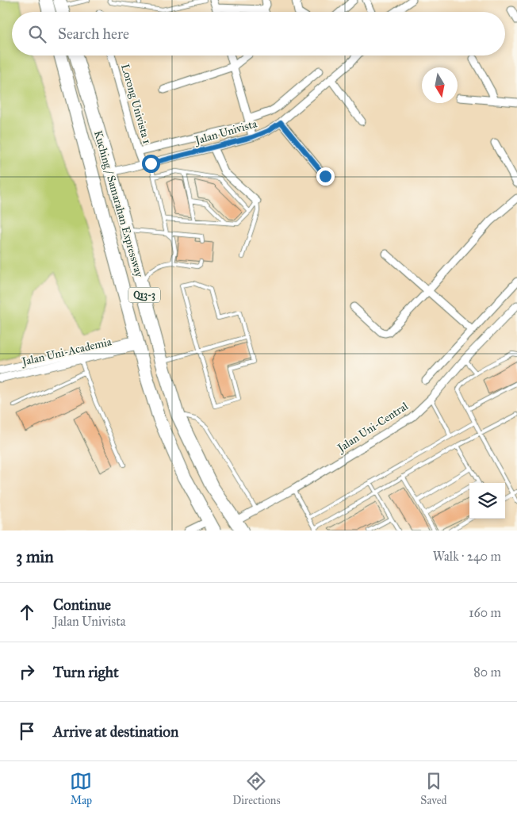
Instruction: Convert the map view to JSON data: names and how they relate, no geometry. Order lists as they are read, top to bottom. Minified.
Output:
{"streets":{"highway":["Kuching / Samarahan Expressway","Q13-3"],"street":["Lorong Univista 1","Jalan Univista","Jalan Uni-Academia","Jalan Uni-Central"]},"crossings":[["Lorong Univista 1","Jalan Univista"],["Jalan Univista","Kuching / Samarahan Expressway"],["Kuching / Samarahan Expressway","Jalan Uni-Academia"],["Kuching / Samarahan Expressway","Jalan Uni-Central"]],"north":"bottom","page":{"search":"Search here","heading":["3 min","Walk · 240 m"],"list":[["Continue","Jalan Univista","160 m"],["Turn right","80 m"],"Arrive at destination"],"nav":["Map","Directions","Saved"]}}
